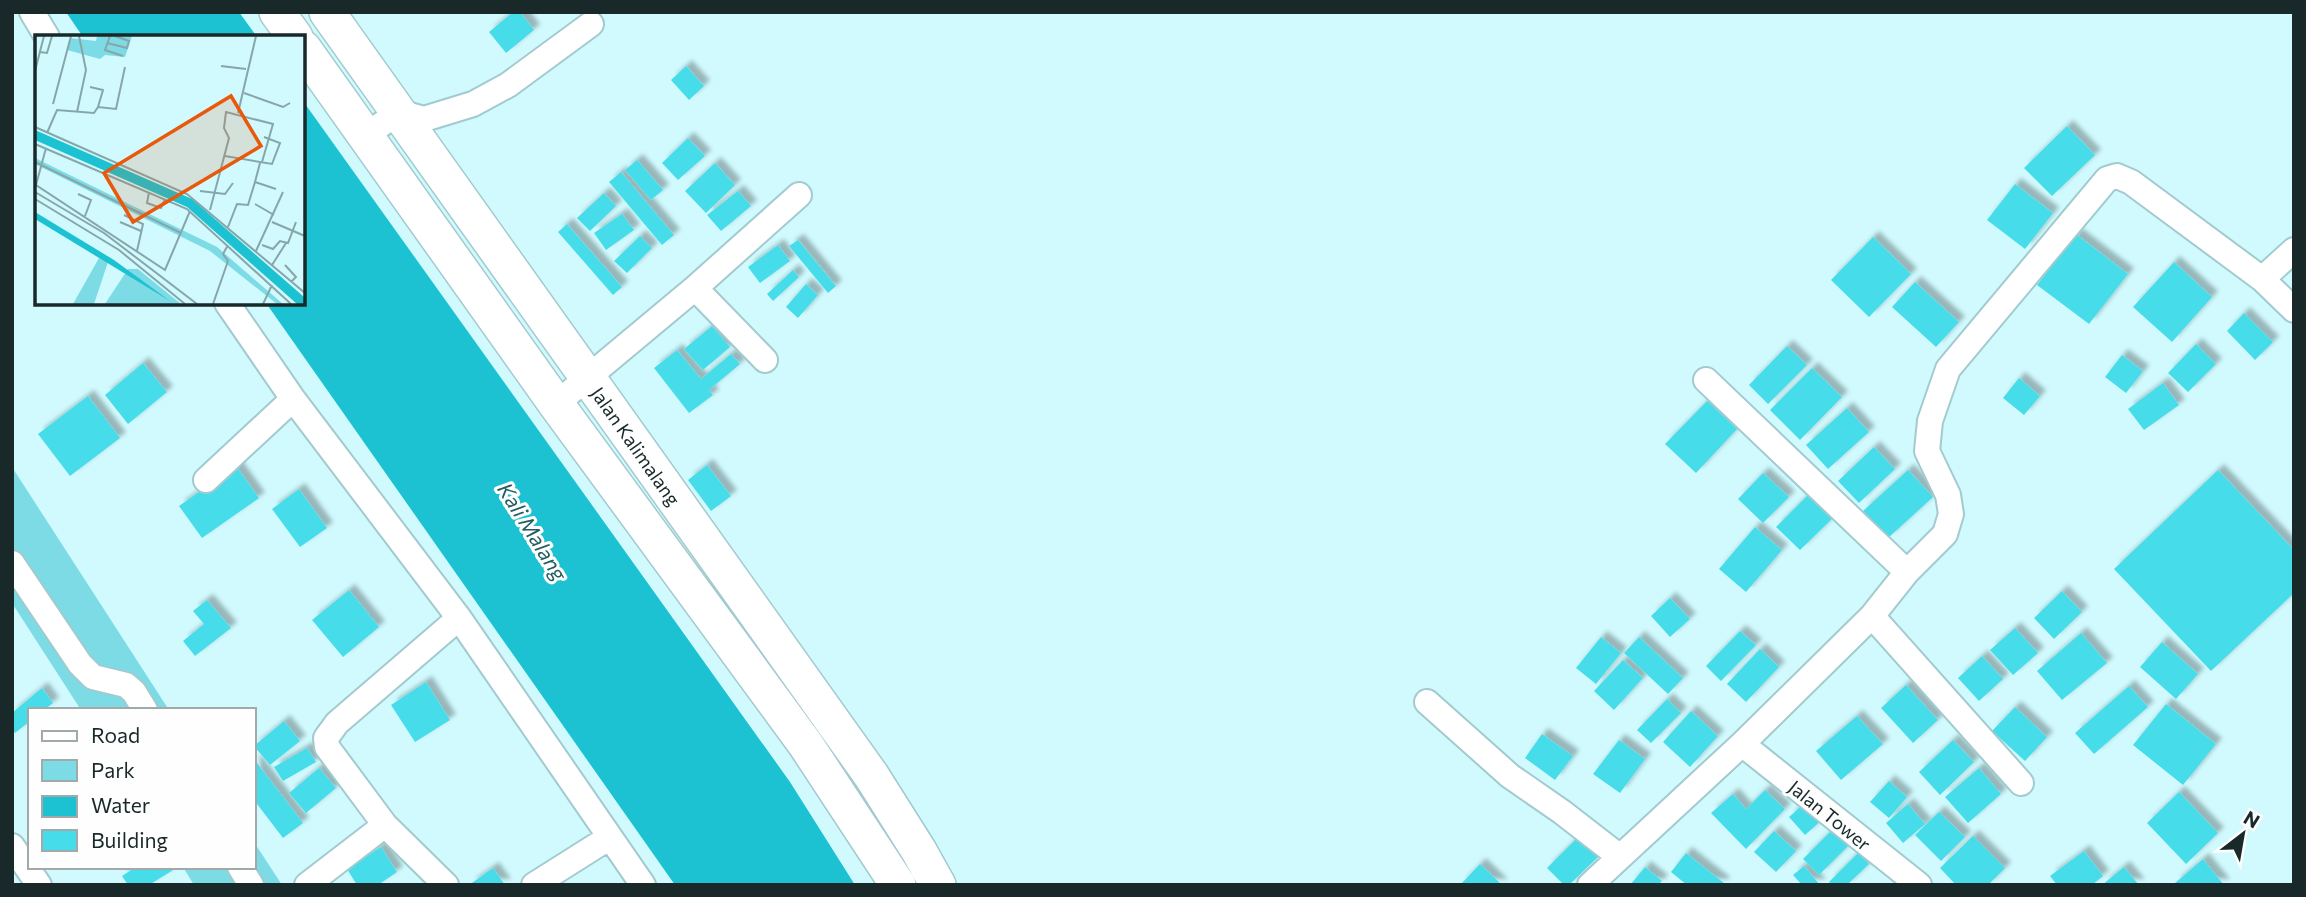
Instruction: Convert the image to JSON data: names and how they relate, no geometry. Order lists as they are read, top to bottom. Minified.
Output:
{"streets":{"main road":["Jalan Kalimalang"],"street":["Jalan Tower"]},"water":["Kali Malang"],"legend":["Road","Park","Water","Building"],"north":"top right"}
